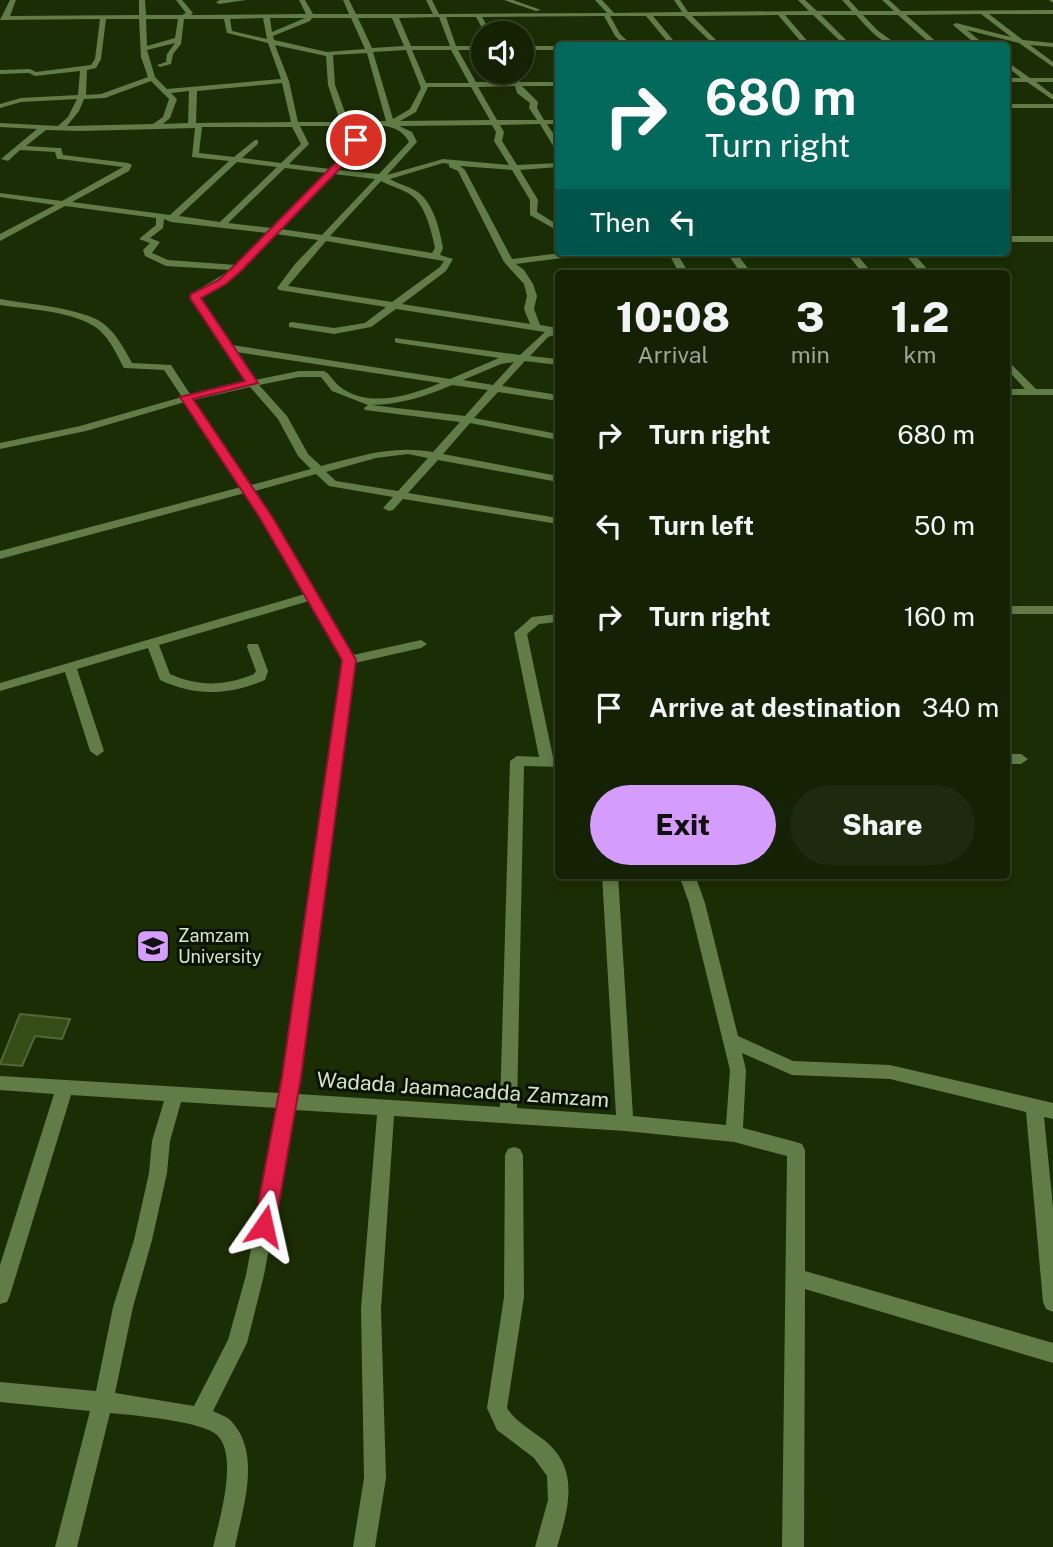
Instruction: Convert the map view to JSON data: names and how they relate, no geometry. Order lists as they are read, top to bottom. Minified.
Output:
{"streets":{"street":["Wadada Jaamacadda Zamzam"]},"places":{"school or university":["Zamzam University"]},"page":{"turn":["680 m","Turn right"],"then":"Then","eta":["10:08","Arrival","3","min","1.2","km"],"list":[{"name":"Turn right","value":"680 m"},{"name":"Turn left","value":"50 m"},{"name":"Turn right","value":"160 m"},{"name":"Arrive at destination","value":"340 m"}],"buttons":["Exit","Share"]}}
